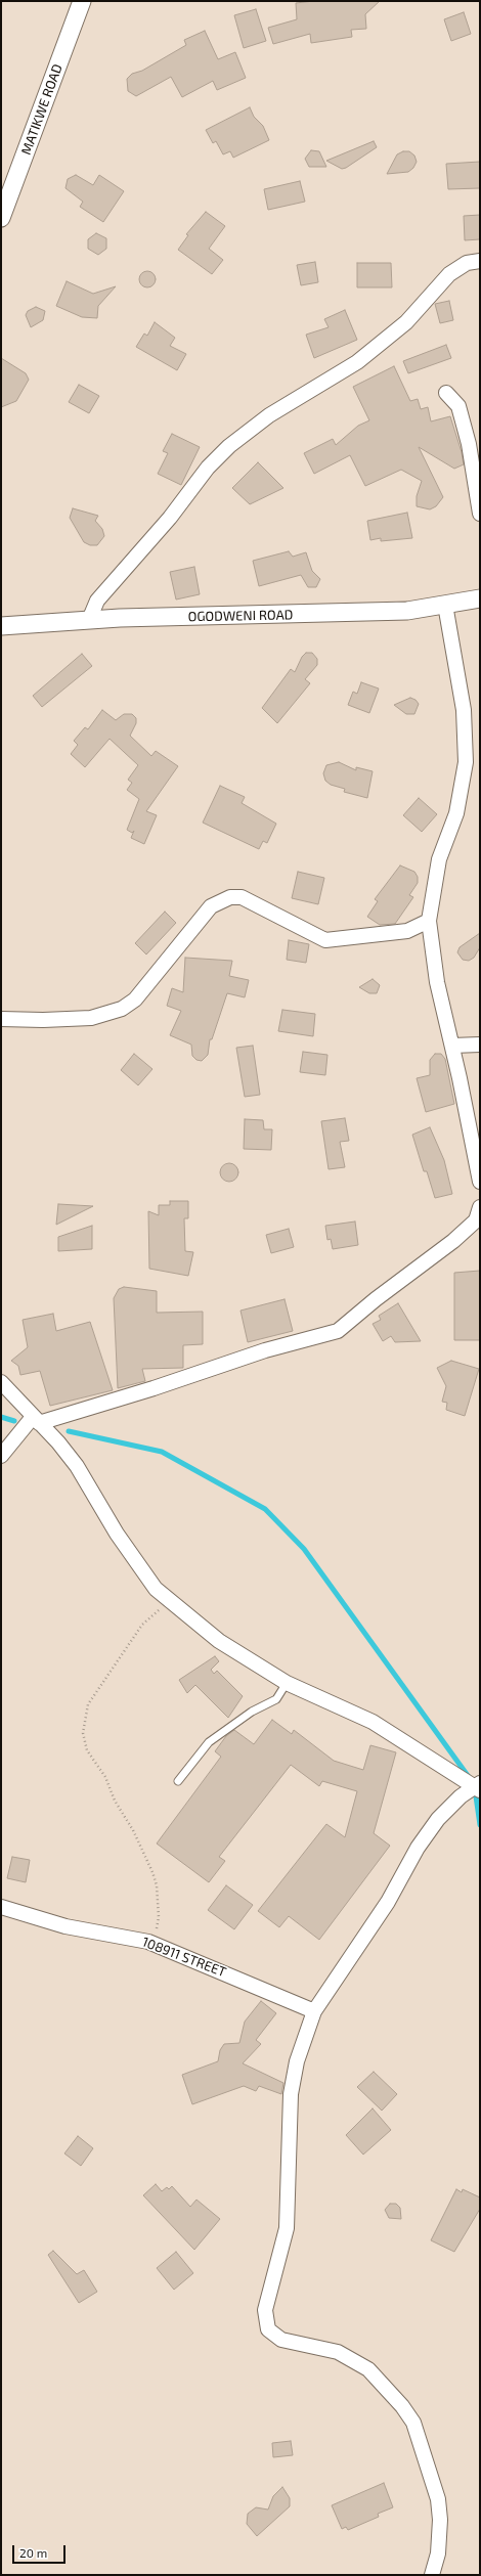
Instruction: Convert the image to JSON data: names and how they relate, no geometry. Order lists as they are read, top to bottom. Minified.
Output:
{"streets":{"street":["MATIKWE ROAD","OGODWENI ROAD","108911 STREET"]},"scale_bar":"20 m"}
